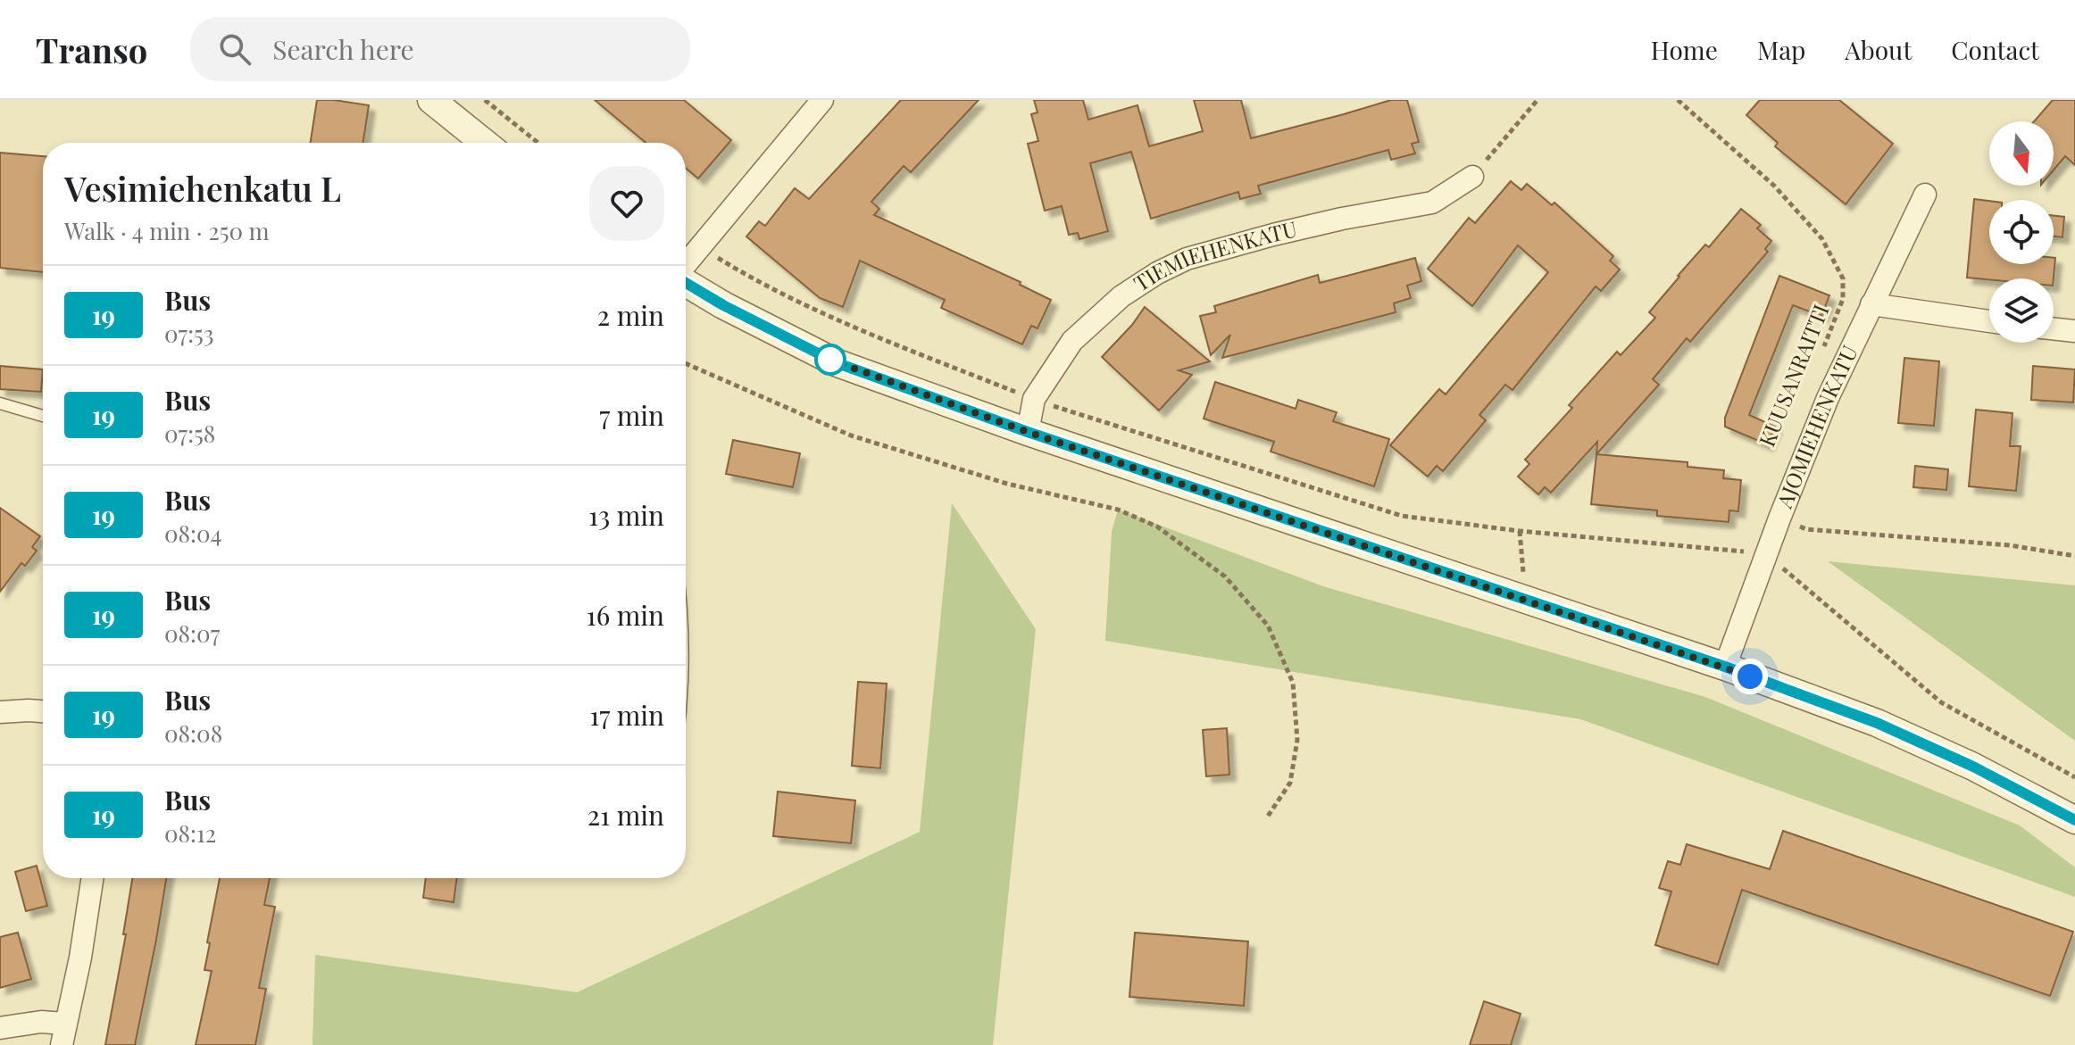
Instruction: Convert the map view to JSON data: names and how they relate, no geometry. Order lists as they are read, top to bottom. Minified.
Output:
{"streets":{"street":["TIEMIEHENKATU","AJOMIEHENKATU"],"path":["KUUSANRAITTI"]},"lines":["bus line 19"],"north":"bottom","page":{"header":"Transo","search":"Search here","nav":["Home","Map","About","Contact"],"heading":["Vesimiehenkatu L","Walk · 4 min · 250 m"],"list":[{"mark":"19","name":"Bus","note":"07:53","value":"2 min"},{"mark":"19","name":"Bus","note":"07:58","value":"7 min"},{"mark":"19","name":"Bus","note":"08:04","value":"13 min"},{"mark":"19","name":"Bus","note":"08:07","value":"16 min"},{"mark":"19","name":"Bus","note":"08:08","value":"17 min"},{"mark":"19","name":"Bus","note":"08:12","value":"21 min"}]}}
